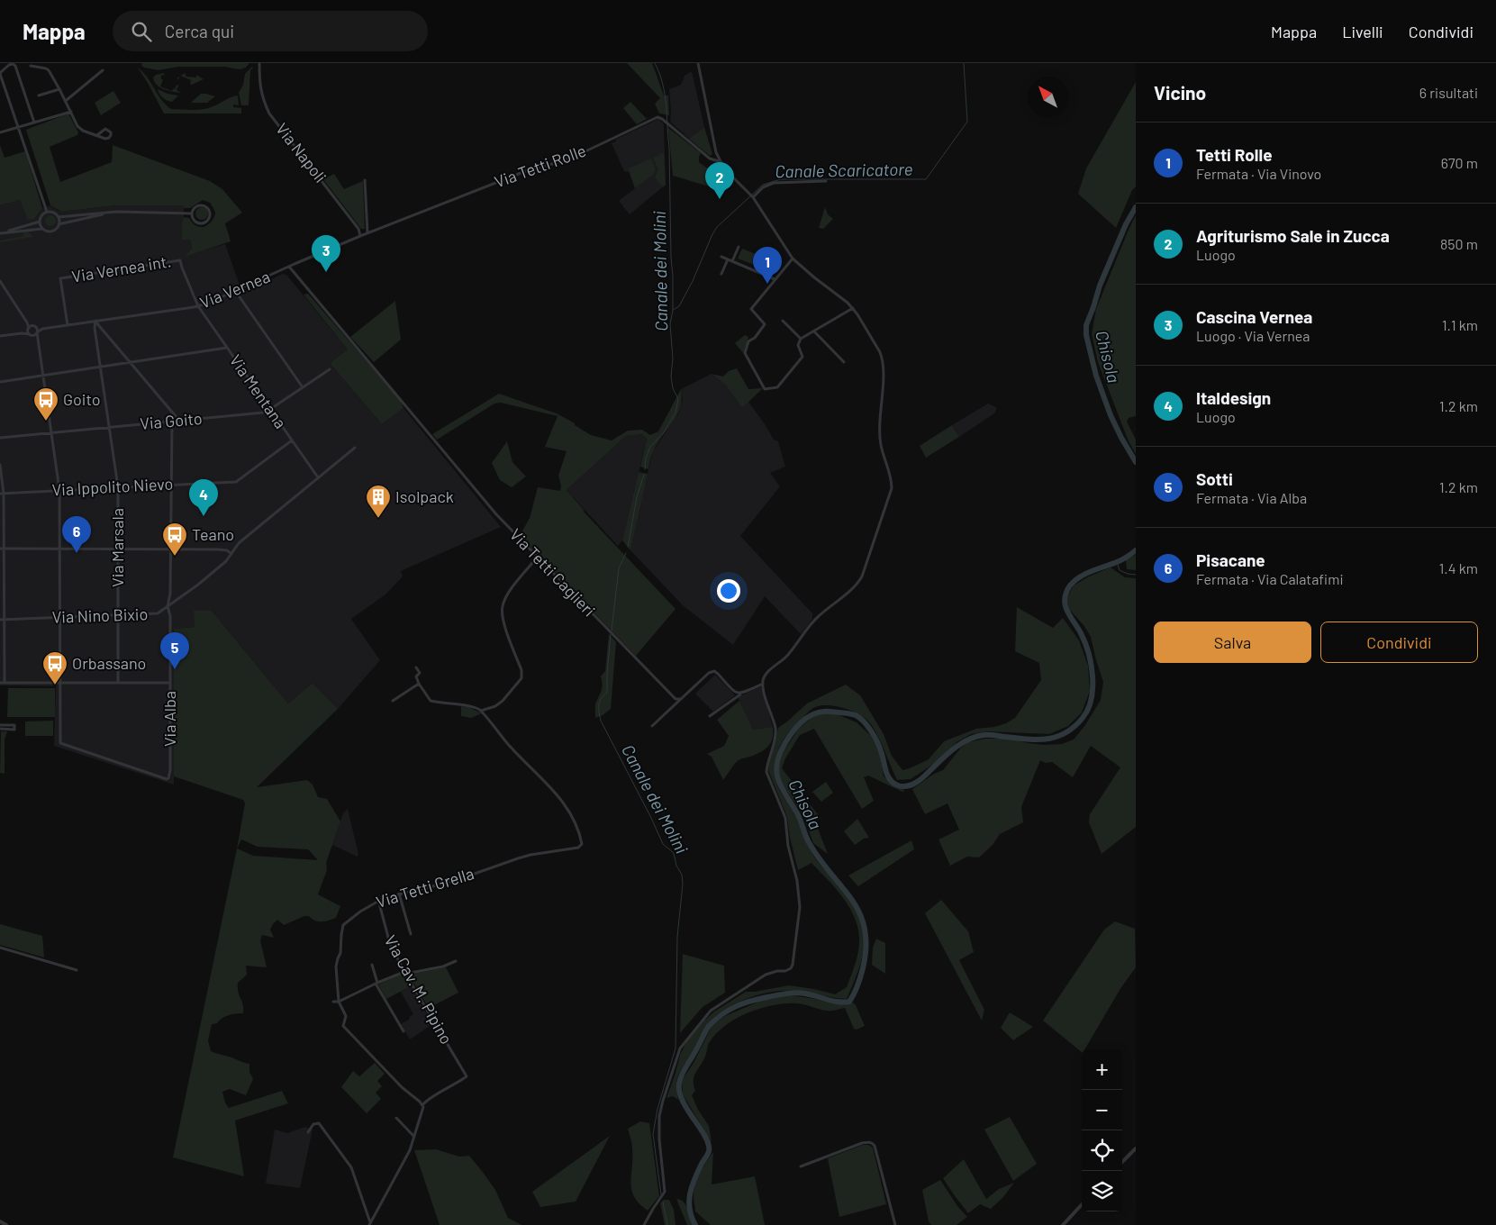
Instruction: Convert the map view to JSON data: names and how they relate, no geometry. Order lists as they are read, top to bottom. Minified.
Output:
{"streets":{"street":["Via Napoli","Via Tetti Rolle","Via Vernea int.","Via Vernea","Via Mentana","Via Goito","Via Ippolito Nievo","Via Marsala","Via Tetti Caglieri","Via Nino Bixio","Via Alba","Via Tetti Grella","Via Cav. M. Pipino"]},"crossings":[["Via Napoli","Via Vernea"],["Via Tetti Rolle","Via Vernea"],["Via Vernea int.","Via Vernea"],["Via Vernea int.","Via Mentana"],["Via Vernea","Via Mentana"],["Via Vernea","Via Marsala"],["Via Vernea","Via Tetti Caglieri"],["Via Mentana","Via Goito"],["Via Mentana","Via Ippolito Nievo"],["Via Mentana","Via Nino Bixio"],["Via Goito","Via Marsala"],["Via Goito","Via Alba"],["Via Ippolito Nievo","Via Marsala"],["Via Ippolito Nievo","Via Alba"],["Via Marsala","Via Nino Bixio"],["Via Nino Bixio","Via Alba"],["Via Tetti Grella","Via Cav. M. Pipino"]],"water":["Canale Scaricatore","Canale dei Molini","Chisola"],"places":{"bus stop":["Goito","Teano","Orbassano"],"building":["Isolpack"]},"north":"top left","page":{"header":"Mappa","search":"Cerca qui","nav":["Mappa","Livelli","Condividi"],"heading":["Vicino","6 risultati"],"list":[{"mark":"1","name":"Tetti Rolle","note":"Fermata · Via Vinovo","value":"670 m"},{"mark":"2","name":"Agriturismo Sale in Zucca","note":"Luogo","value":"850 m"},{"mark":"3","name":"Cascina Vernea","note":"Luogo · Via Vernea","value":"1.1 km"},{"mark":"4","name":"Italdesign","note":"Luogo","value":"1.2 km"},{"mark":"5","name":"Sotti","note":"Fermata · Via Alba","value":"1.2 km"},{"mark":"6","name":"Pisacane","note":"Fermata · Via Calatafimi","value":"1.4 km"}],"pins":["2","3","1","4","6","5"],"buttons":["Salva","Condividi"],"map_buttons":["+","−"]}}
